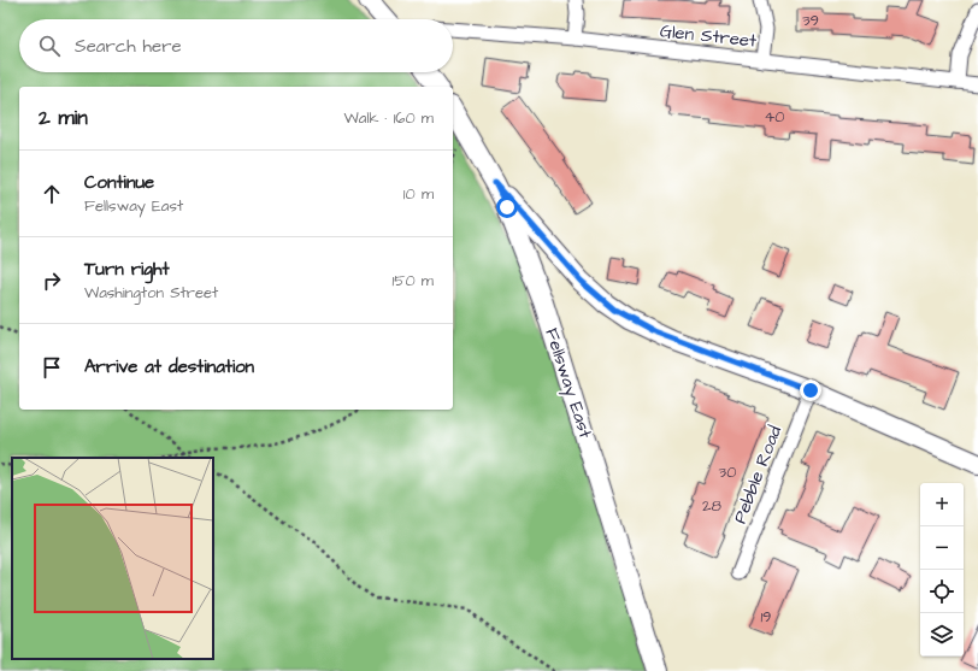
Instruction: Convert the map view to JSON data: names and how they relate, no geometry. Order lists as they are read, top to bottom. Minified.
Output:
{"streets":{"main road":["Fellsway East"],"street":["Glen Street","Pebble Road"]},"house_numbers":["39","40","30","28","19"],"page":{"search":"Search here","heading":["2 min","Walk · 160 m"],"list":[["Continue","Fellsway East","10 m"],["Turn right","Washington Street","150 m"],"Arrive at destination"],"map_buttons":["+","−"]}}
